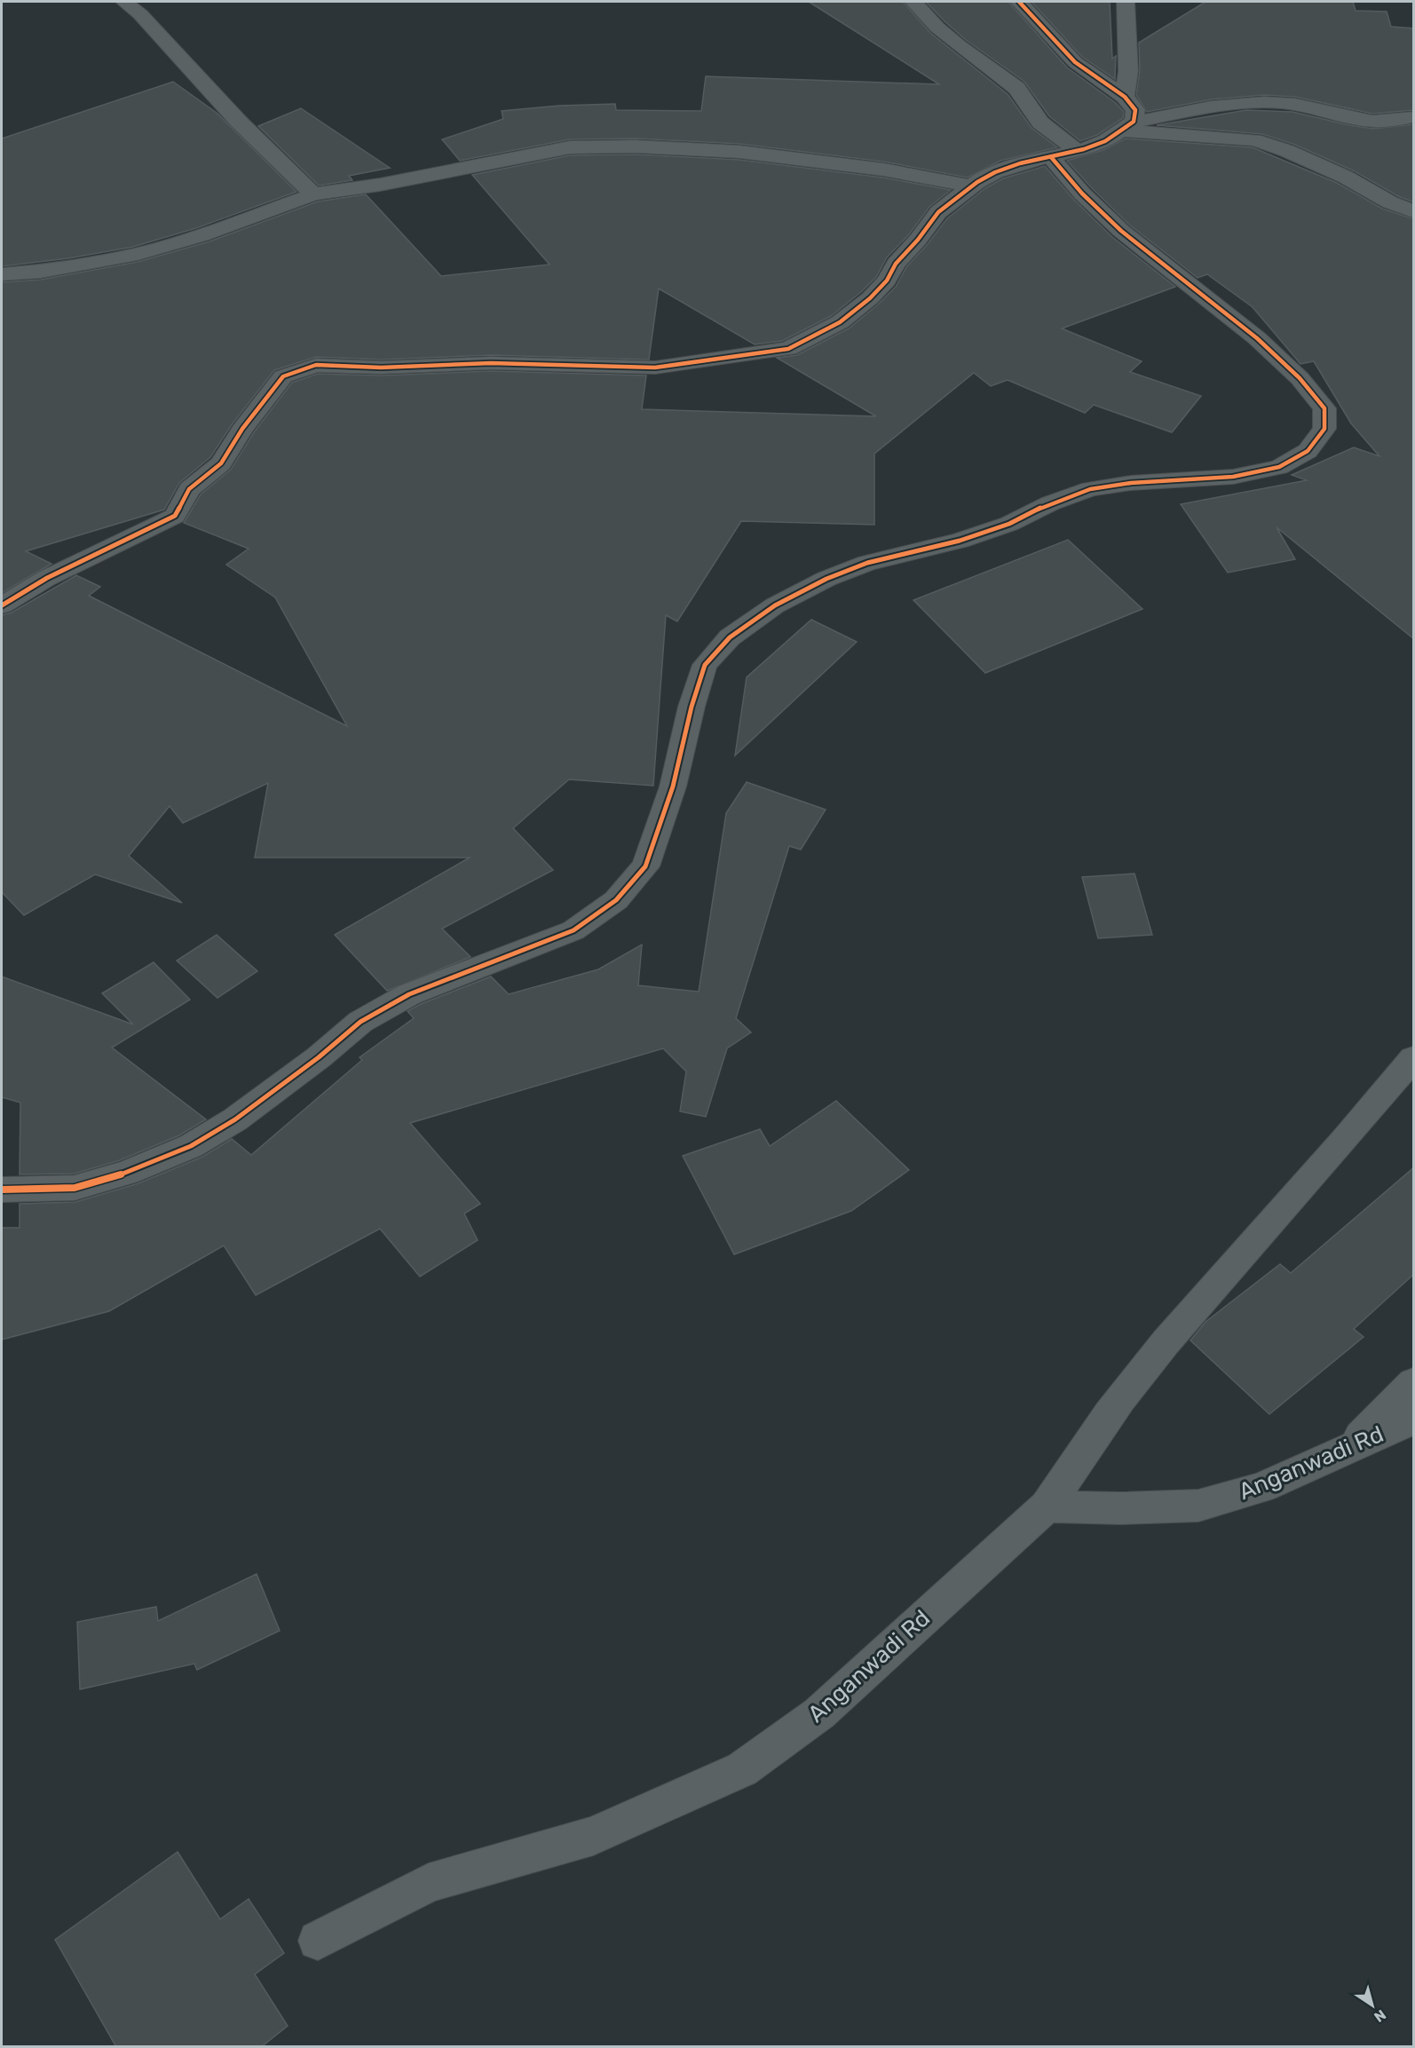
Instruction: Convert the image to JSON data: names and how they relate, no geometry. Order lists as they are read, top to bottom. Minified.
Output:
{"streets":{"street":["Anganwadi Rd"]},"north":"bottom right"}
